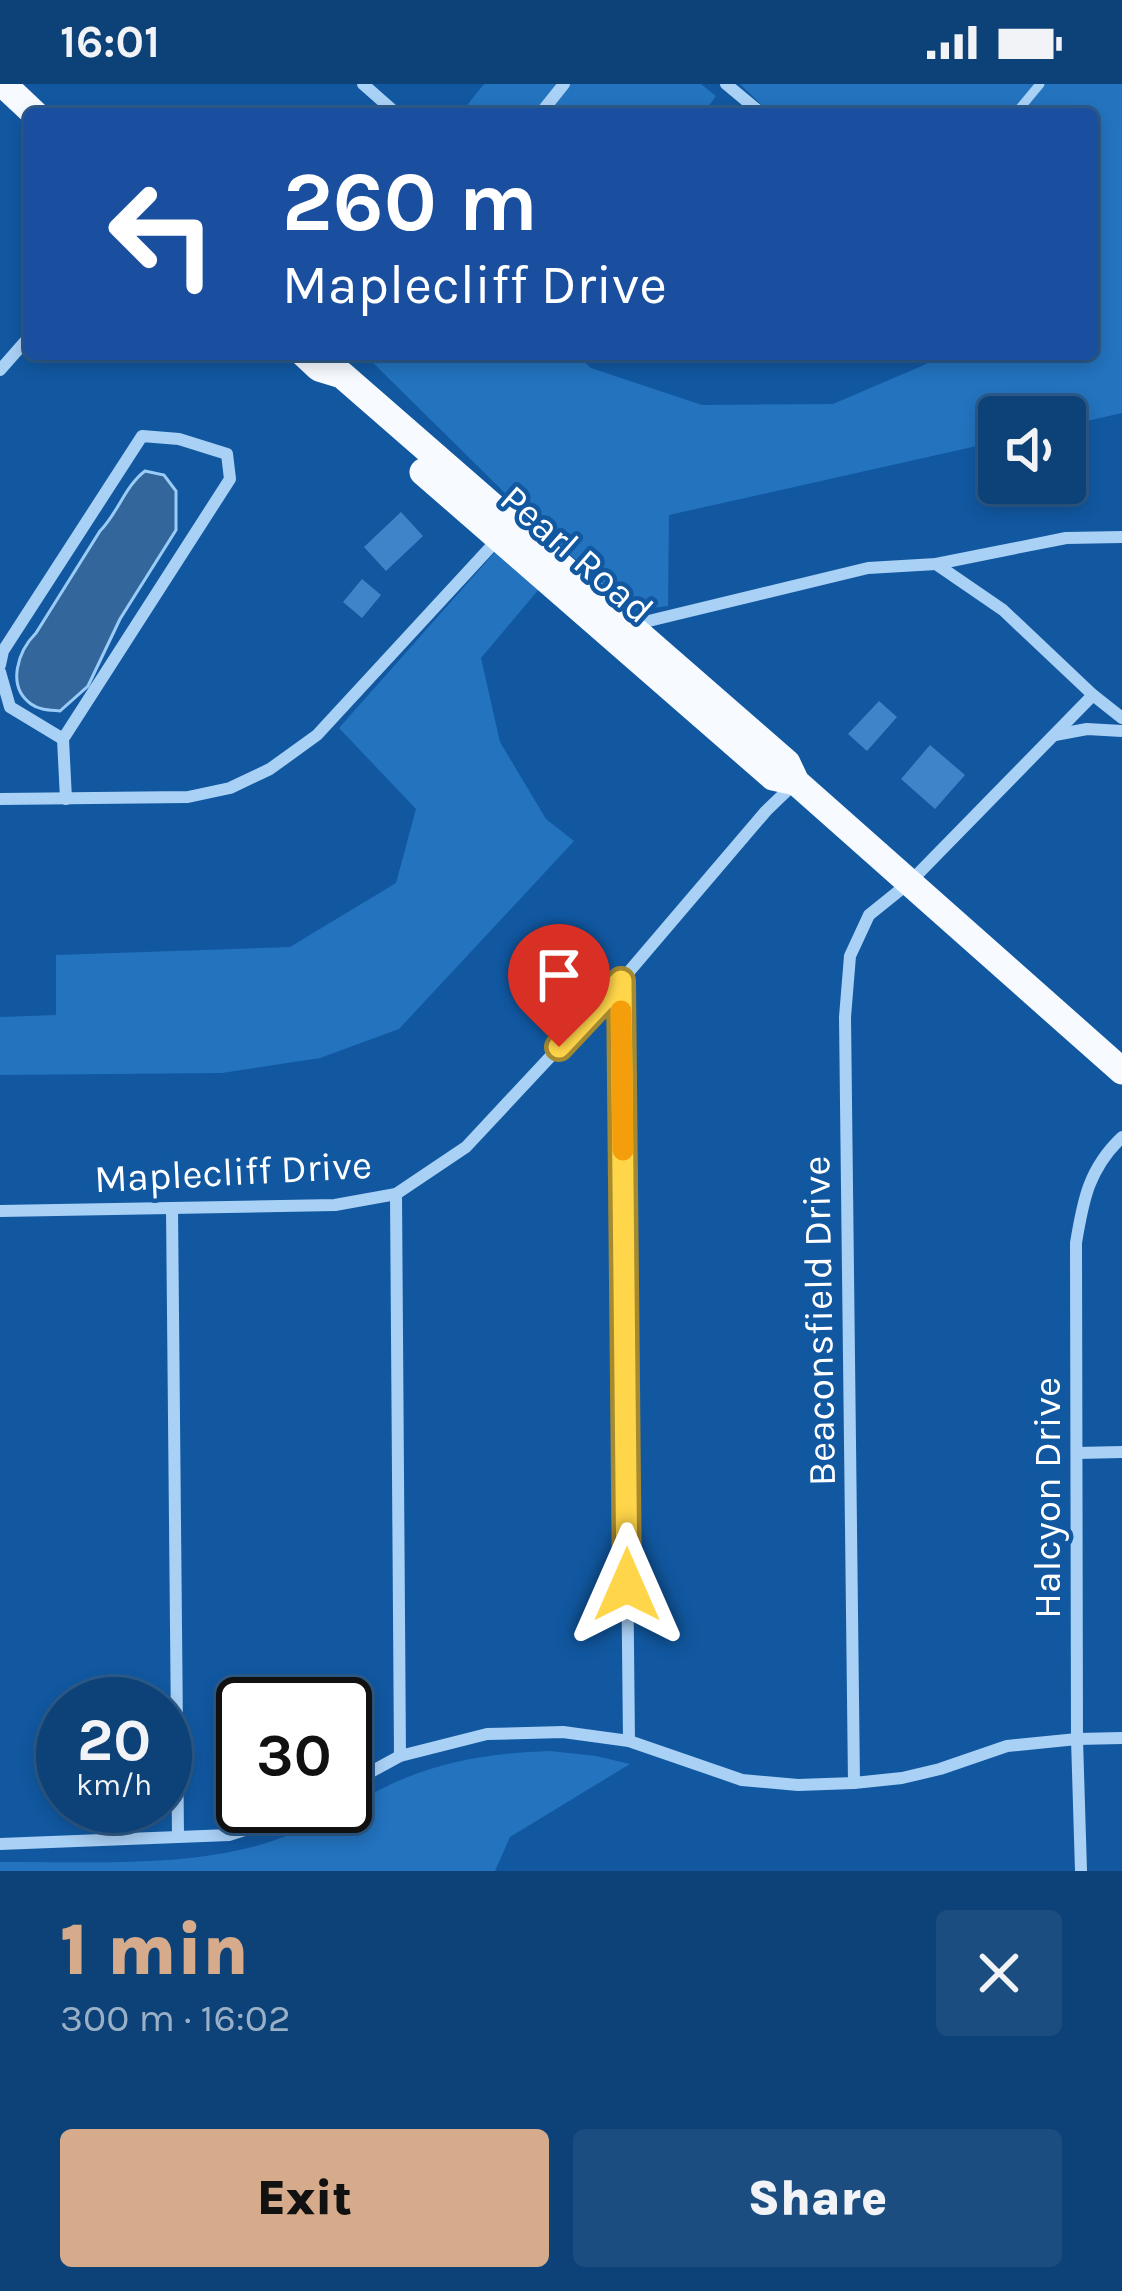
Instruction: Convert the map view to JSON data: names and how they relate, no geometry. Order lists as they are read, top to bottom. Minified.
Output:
{"streets":{"main road":["Pearl Road"],"street":["Maplecliff Drive","Beaconsfield Drive","Halcyon Drive"]},"crossings":[["Pearl Road","Maplecliff Drive"],["Pearl Road","Beaconsfield Drive"]],"page":{"status":"16:01","turn":["260 m","Maplecliff Drive"],"speed":"20 km/h","limit":"30","heading":["1 min","300 m · 16:02"],"buttons":["Exit","Share"]}}
